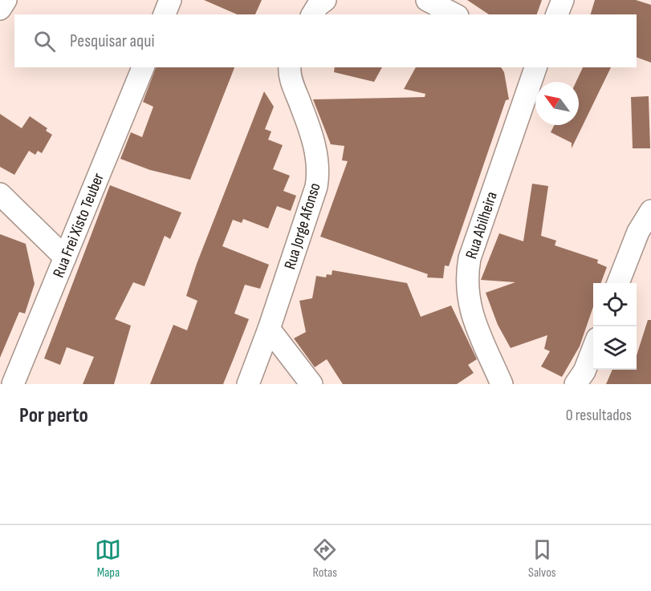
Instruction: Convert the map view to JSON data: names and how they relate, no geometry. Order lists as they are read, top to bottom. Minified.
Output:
{"streets":{"street":["Rua Frei Xisto Teuber","Rua Abilheira","Rua Jorge Afonso"]},"north":"top left","page":{"search":"Pesquisar aqui","heading":["Por perto","0 resultados"],"nav":["Mapa","Rotas","Salvos"]}}
